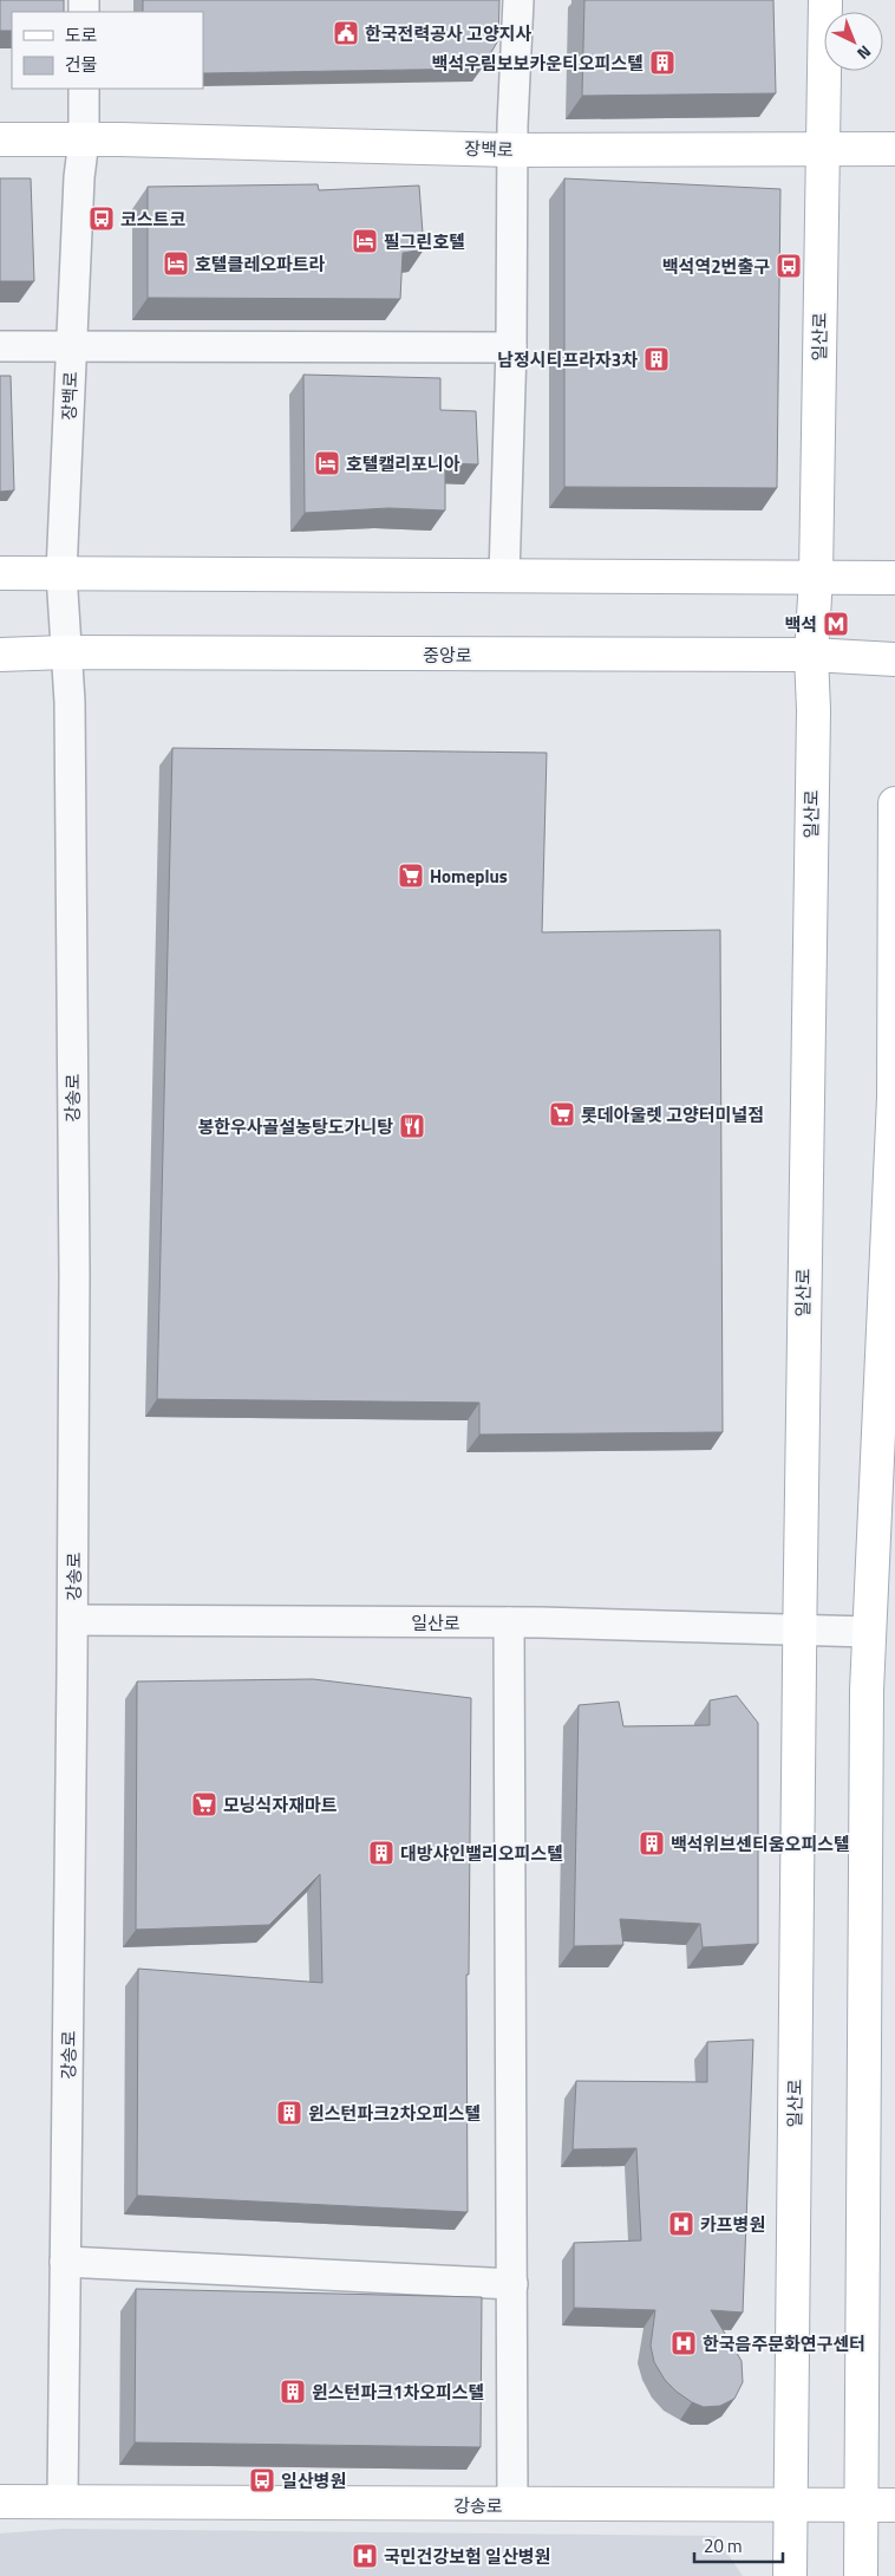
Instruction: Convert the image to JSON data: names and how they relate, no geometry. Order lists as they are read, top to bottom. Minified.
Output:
{"streets":{"main road":["장백로","일산로","중앙로","강송로"]},"crossings":[["장백로","일산로"],["장백로","중앙로"],["장백로","강송로"],["일산로","중앙로"],["일산로","강송로"],["중앙로","강송로"]],"places":{"public building":["한국전력공사 고양지사"],"building":["백석우림보보카운티오피스텔","남정시티프라자3차","백석위브센티움오피스텔","대방샤인밸리오피스텔","윈스턴파크2차오피스텔","윈스턴파크1차오피스텔"],"bus stop":["코스트코","백석역2번출구","일산병원"],"hotel":["필그린호텔","호텔클레오파트라","호텔캘리포니아"],"metro station":["백석"],"supermarket":["Homeplus","롯데아울렛 고양터미널점","모닝식자재마트"],"restaurant":["봉한우사골설농탕도가니탕"],"hospital":["카프병원","한국음주문화연구센터","국민건강보험 일산병원"]},"legend":["도로","건물"],"scale_bar":"20 m","north":"bottom right"}
